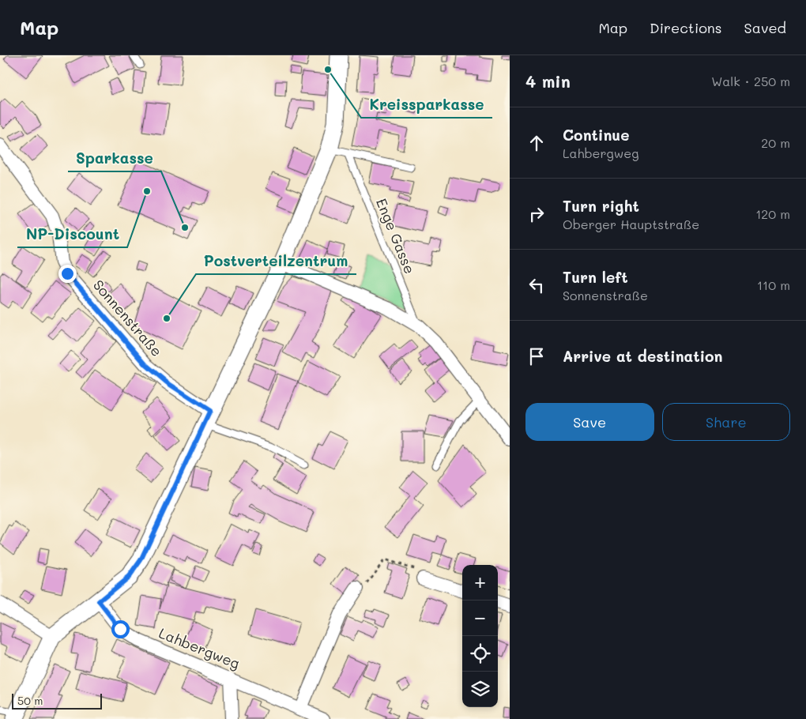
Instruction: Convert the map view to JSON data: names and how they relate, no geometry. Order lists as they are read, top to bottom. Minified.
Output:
{"streets":{"street":["Sonnenstraße","Lahbergweg"],"lane":["Enge Gasse"]},"places":["Kreissparkasse","NP-Discount","Sparkasse","Postverteilzentrum"],"scale_bar":"50 m","page":{"header":"Map","nav":["Map","Directions","Saved"],"heading":["4 min","Walk · 250 m"],"list":[["Continue","Lahbergweg","20 m"],["Turn right","Oberger Hauptstraße","120 m"],["Turn left","Sonnenstraße","110 m"],"Arrive at destination"],"buttons":["Save","Share"],"map_buttons":["+","−"],"scale":"50 m"}}
